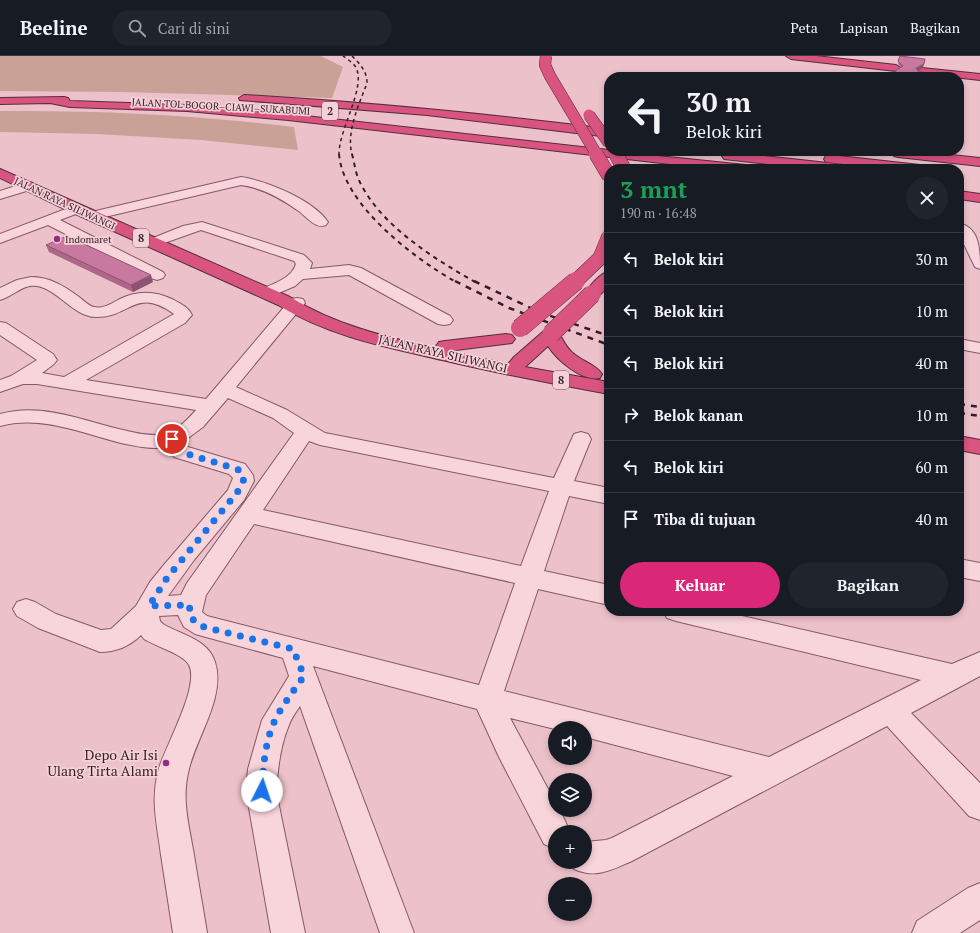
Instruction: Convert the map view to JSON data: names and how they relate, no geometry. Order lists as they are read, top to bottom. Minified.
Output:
{"streets":{"highway":["JALAN TOL BOGOR–CIAWI–SUKABUMI","2","JALAN RAYA SILIWANGI","8"]},"places":["Indomaret","Depo Air Isi Ulang Tirta Alami"],"page":{"header":"Beeline","search":"Cari di sini","nav":["Peta","Lapisan","Bagikan"],"turn":["30 m","Belok kiri"],"heading":["3 mnt","190 m · 16:48"],"list":[{"name":"Belok kiri","value":"30 m"},{"name":"Belok kiri","value":"10 m"},{"name":"Belok kiri","value":"40 m"},{"name":"Belok kanan","value":"10 m"},{"name":"Belok kiri","value":"60 m"},{"name":"Tiba di tujuan","value":"40 m"}],"buttons":["Keluar","Bagikan"],"map_buttons":["+","−"]}}
